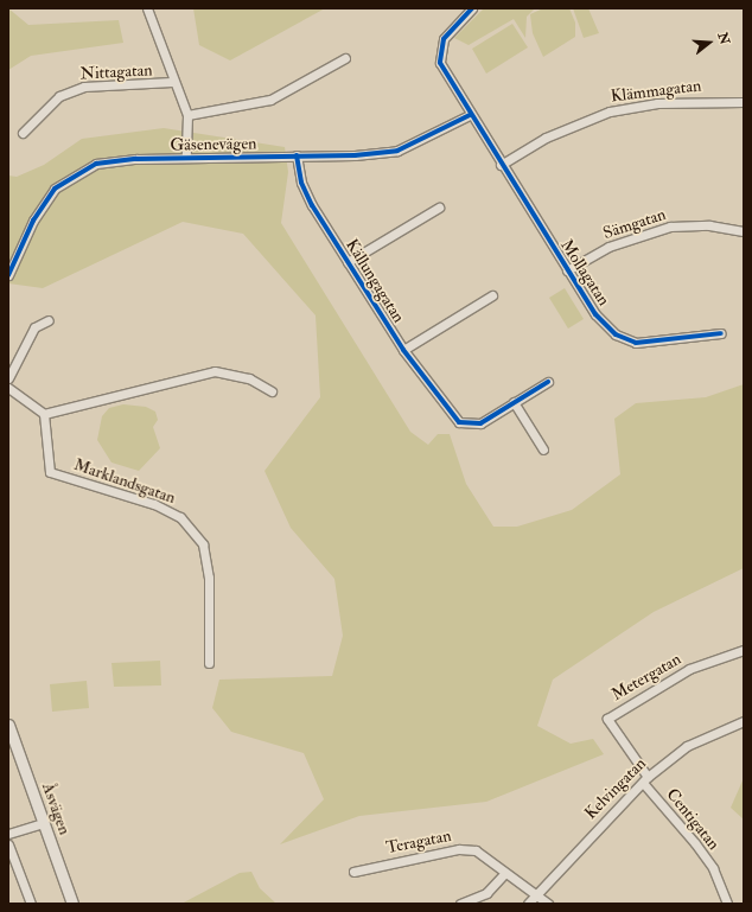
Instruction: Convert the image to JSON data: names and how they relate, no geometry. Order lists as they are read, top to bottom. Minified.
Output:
{"streets":{"street":["Nittagatan","Klämmagatan","Gäsenevägen","Sämgatan","Mollagatan","Källungagatan","Marklandsgatan","Metergatan","Kelvingatan","Åsvägen","Centigatan","Teragatan"]},"crossings":[["Klämmagatan","Mollagatan"],["Gäsenevägen","Mollagatan"],["Gäsenevägen","Källungagatan"],["Sämgatan","Mollagatan"],["Metergatan","Kelvingatan"],["Metergatan","Centigatan"],["Kelvingatan","Centigatan"],["Kelvingatan","Teragatan"]],"north":"right"}
